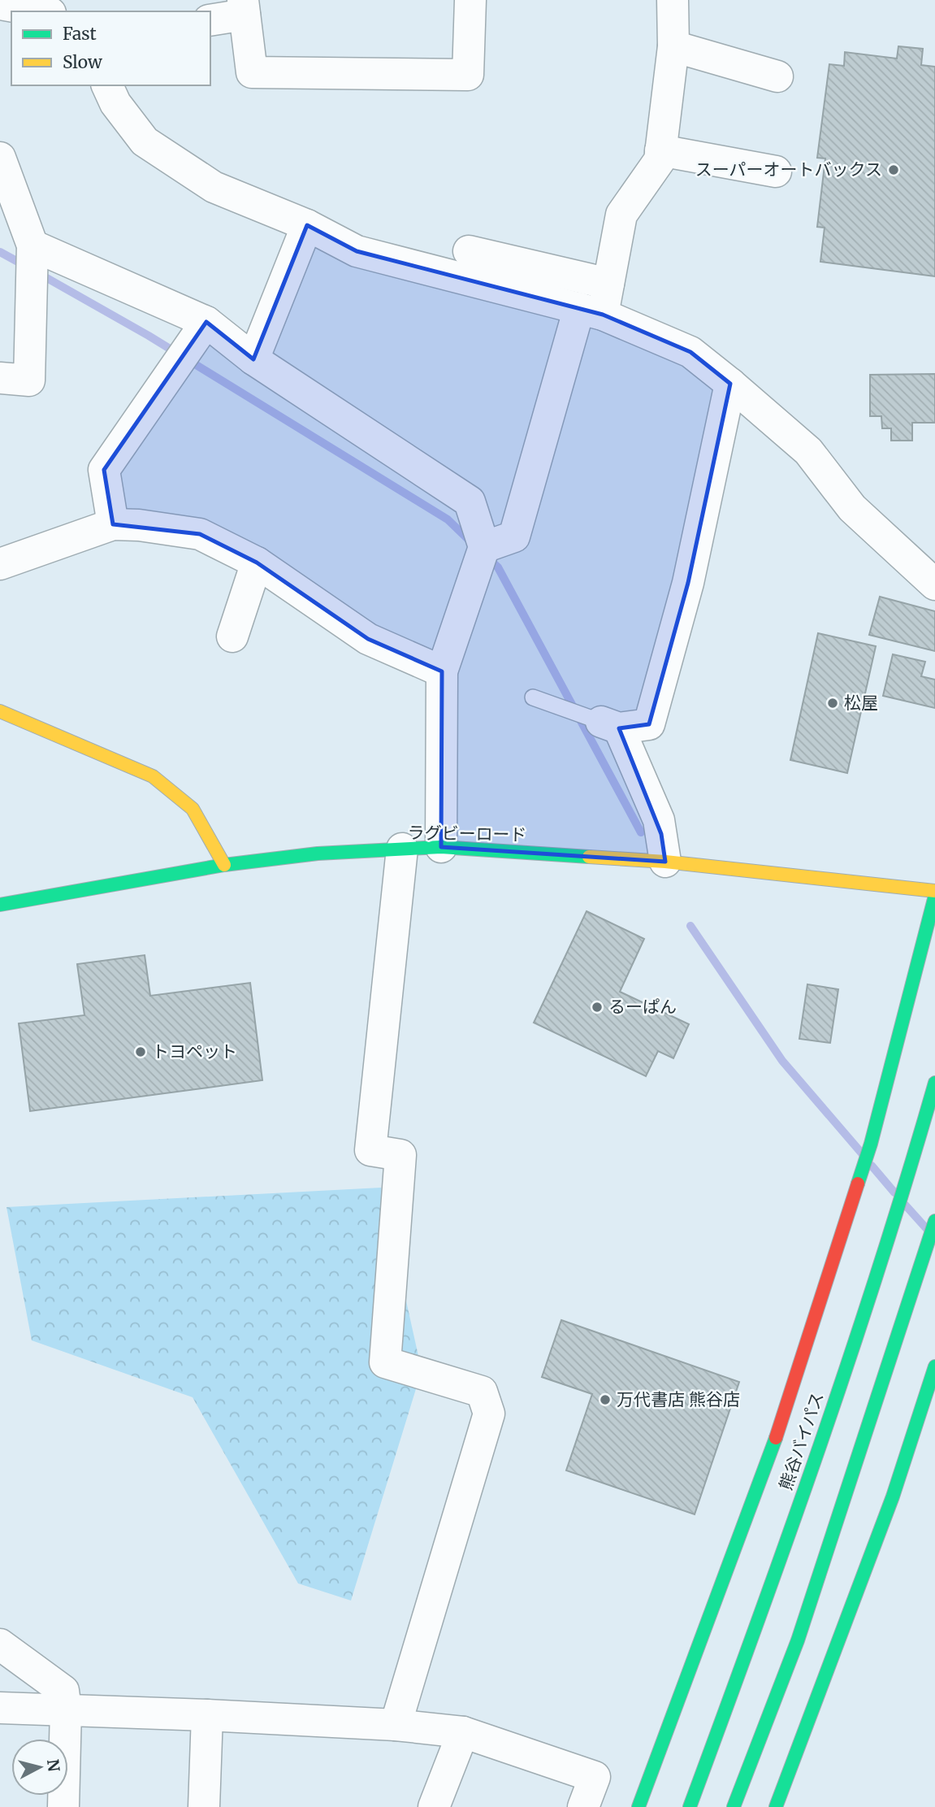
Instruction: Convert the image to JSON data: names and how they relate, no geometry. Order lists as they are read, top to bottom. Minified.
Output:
{"streets":{"main road":["ラグビーロード","熊谷バイパス"]},"places":["スーパーオートバックス","松屋","るーぱん","トヨペット","万代書店 熊谷店"],"legend":["Fast","Slow"],"north":"right"}
